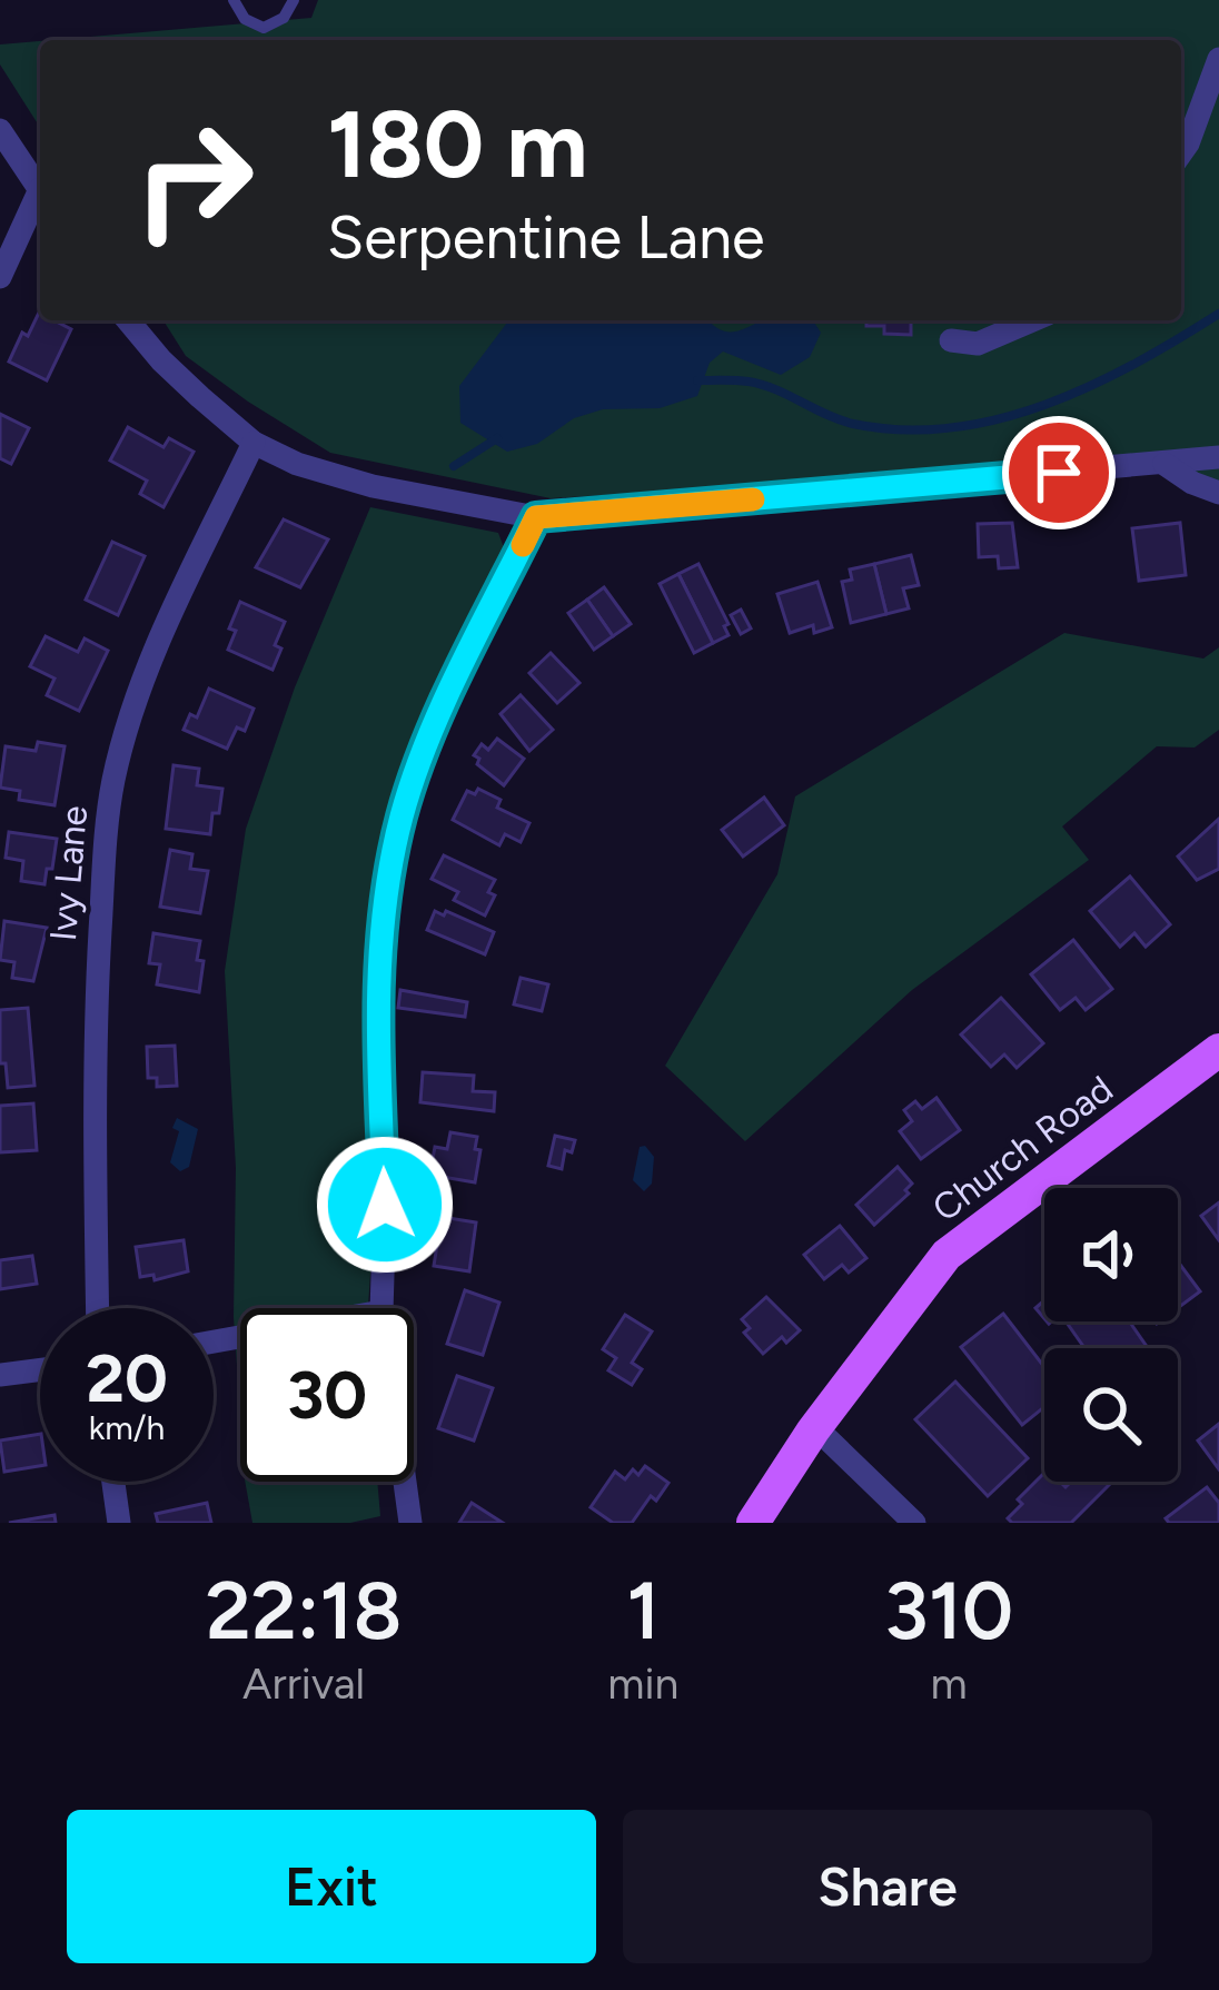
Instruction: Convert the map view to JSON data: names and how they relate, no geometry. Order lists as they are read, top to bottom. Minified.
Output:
{"streets":{"main road":["Church Road"],"street":["Ivy Lane"]},"page":{"turn":["180 m","Serpentine Lane"],"speed":"20 km/h","limit":"30","eta":["22:18","Arrival","1","min","310","m"],"buttons":["Exit","Share"]}}
